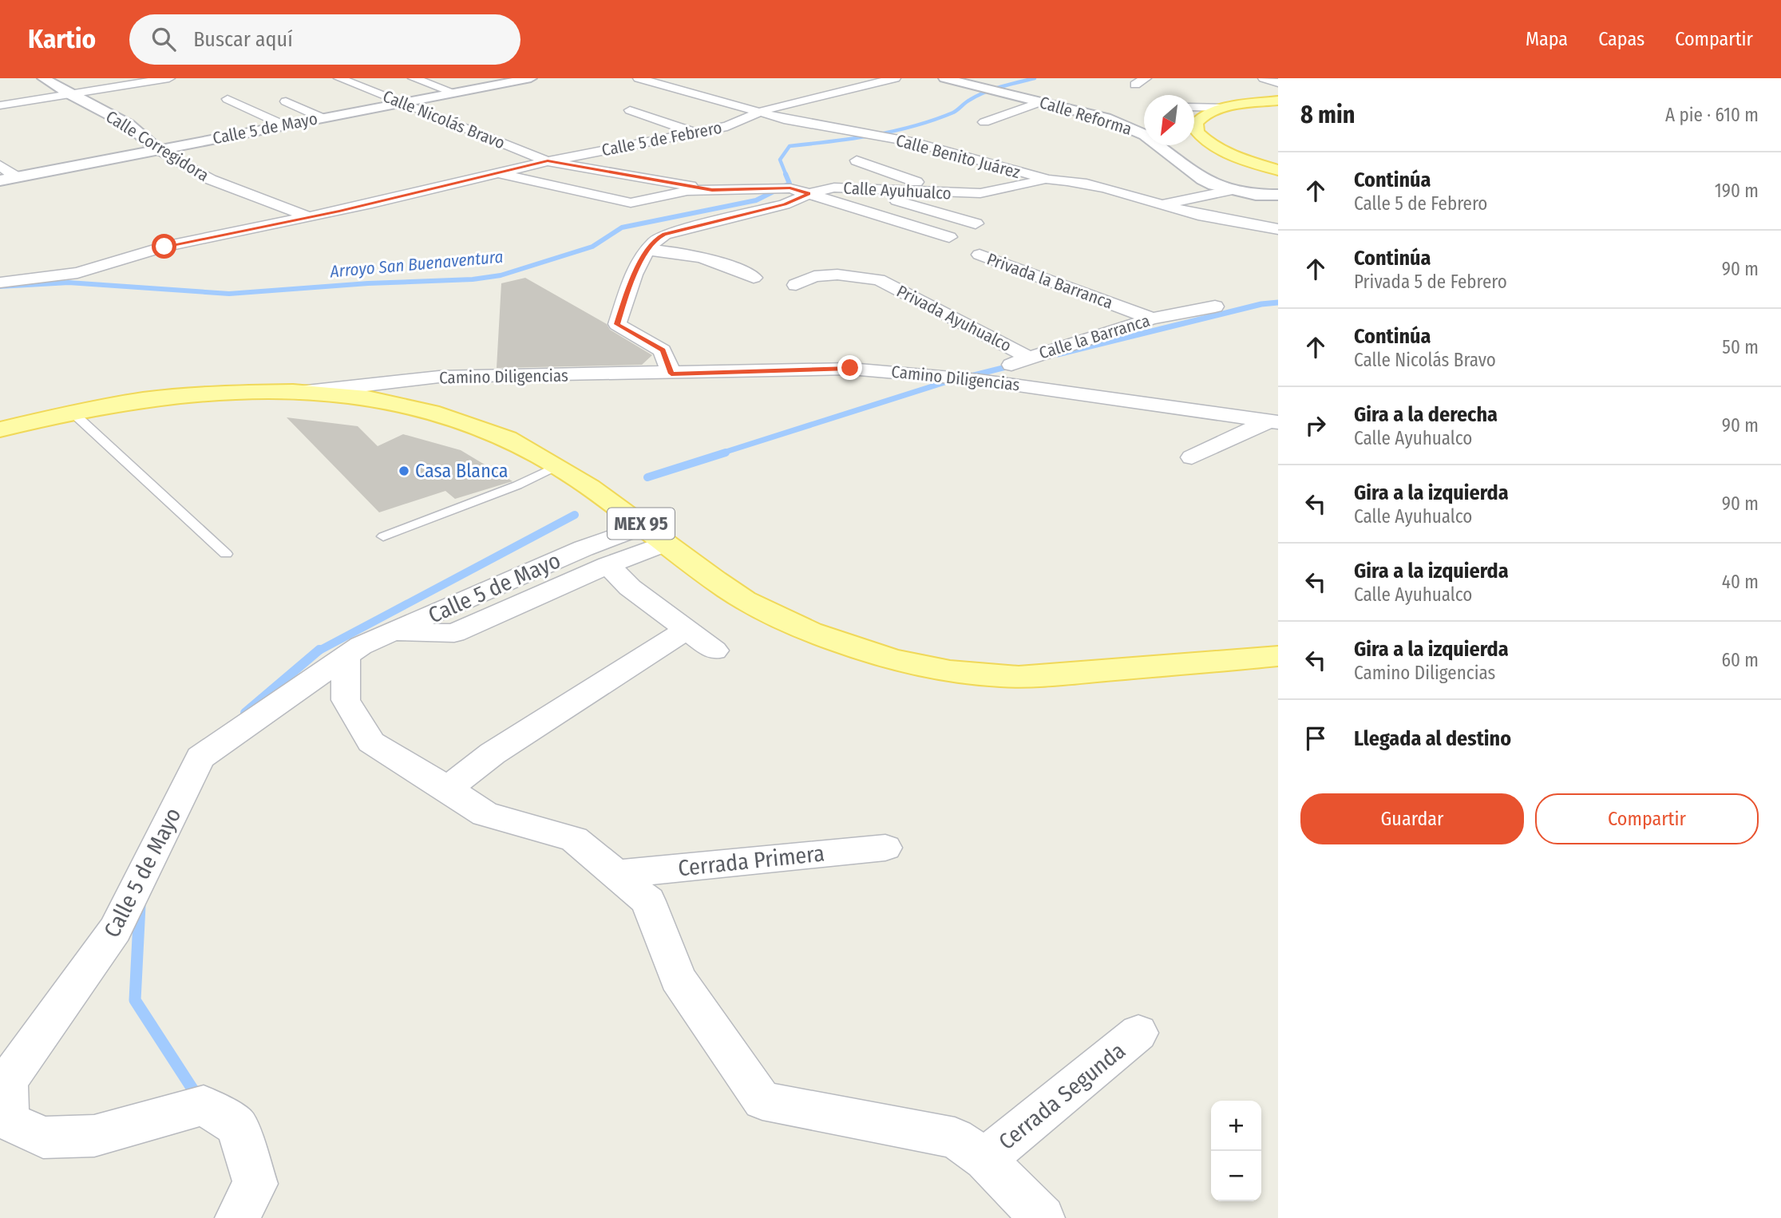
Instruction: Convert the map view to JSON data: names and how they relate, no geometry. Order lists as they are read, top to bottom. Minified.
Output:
{"streets":{"main road":["MEX 95"],"street":["Calle Reforma","Calle Nicolás Bravo","Calle 5 de Mayo","Calle 5 de Febrero","Calle Corregidora","Calle Benito Juárez","Calle Ayuhualco","Privada la Barranca","Privada Ayuhualco","Calle la Barranca","Camino Diligencias","Cerrada Primera","Cerrada Segunda"]},"crossings":[["Calle Nicolás Bravo","Calle 5 de Mayo"],["Calle Nicolás Bravo","Calle 5 de Febrero"],["Calle Nicolás Bravo","Calle Ayuhualco"],["Calle 5 de Mayo","Calle Corregidora"],["Calle 5 de Mayo","MEX 95"],["Calle 5 de Febrero","Calle Corregidora"],["Calle 5 de Febrero","Calle Benito Juárez"],["Calle Benito Juárez","Calle Ayuhualco"],["Calle Ayuhualco","Camino Diligencias"],["Privada la Barranca","Calle la Barranca"],["Privada Ayuhualco","Calle la Barranca"],["Calle la Barranca","Camino Diligencias"],["Camino Diligencias","MEX 95"]],"water":["Arroyo San Buenaventura"],"places":["Casa Blanca"],"north":"bottom left","page":{"header":"Kartio","search":"Buscar aquí","nav":["Mapa","Capas","Compartir"],"heading":["8 min","A pie · 610 m"],"list":[["Continúa","Calle 5 de Febrero","190 m"],["Continúa","Privada 5 de Febrero","90 m"],["Continúa","Calle Nicolás Bravo","50 m"],["Gira a la derecha","Calle Ayuhualco","90 m"],["Gira a la izquierda","Calle Ayuhualco","90 m"],["Gira a la izquierda","Calle Ayuhualco","40 m"],["Gira a la izquierda","Camino Diligencias","60 m"],"Llegada al destino"],"buttons":["Guardar","Compartir"],"map_buttons":["+","−"]}}
